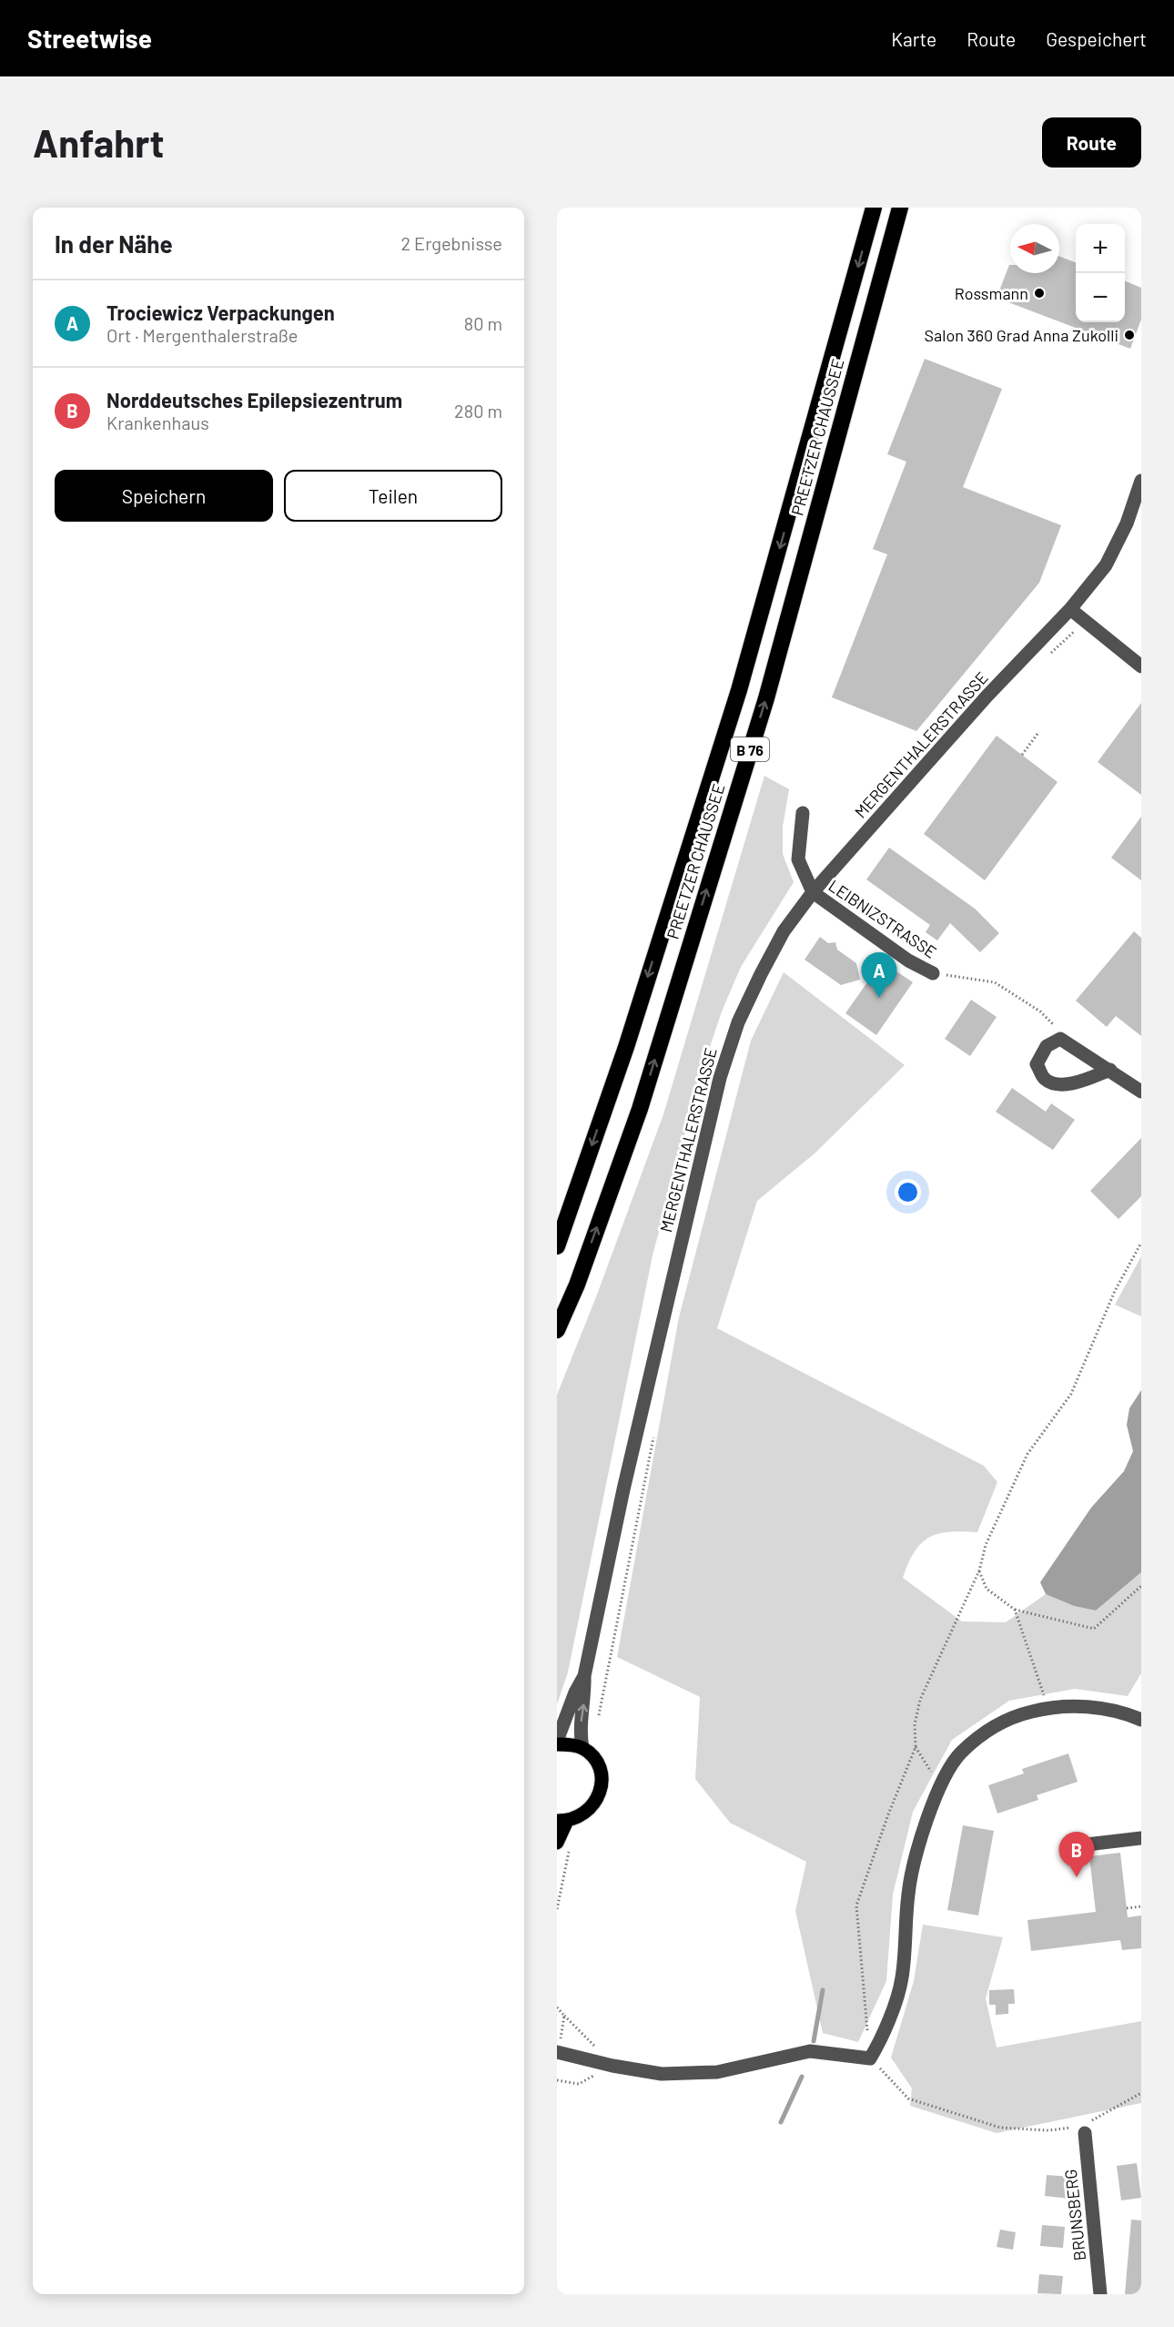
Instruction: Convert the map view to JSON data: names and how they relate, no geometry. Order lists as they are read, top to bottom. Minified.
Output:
{"streets":{"highway":["PREETZER CHAUSSEE","B 76"],"street":["MERGENTHALERSTRASSE","LEIBNIZSTRASSE","BRUNSBERG"]},"crossings":[["MERGENTHALERSTRASSE","LEIBNIZSTRASSE"]],"places":["Rossmann","Salon 360 Grad Anna Zukolli"],"north":"left","page":{"header":"Streetwise","nav":["Karte","Route","Gespeichert"],"buttons":["Route",["Speichern","Teilen"]],"title":"Anfahrt","heading":["In der Nähe","2 Ergebnisse"],"map_buttons":["+","−"],"list":[{"mark":"A","name":"Trociewicz Verpackungen","note":"Ort · Mergenthalerstraße","value":"80 m"},{"mark":"B","name":"Norddeutsches Epilepsiezentrum","note":"Krankenhaus","value":"280 m"}],"pins":["A","B"]}}
